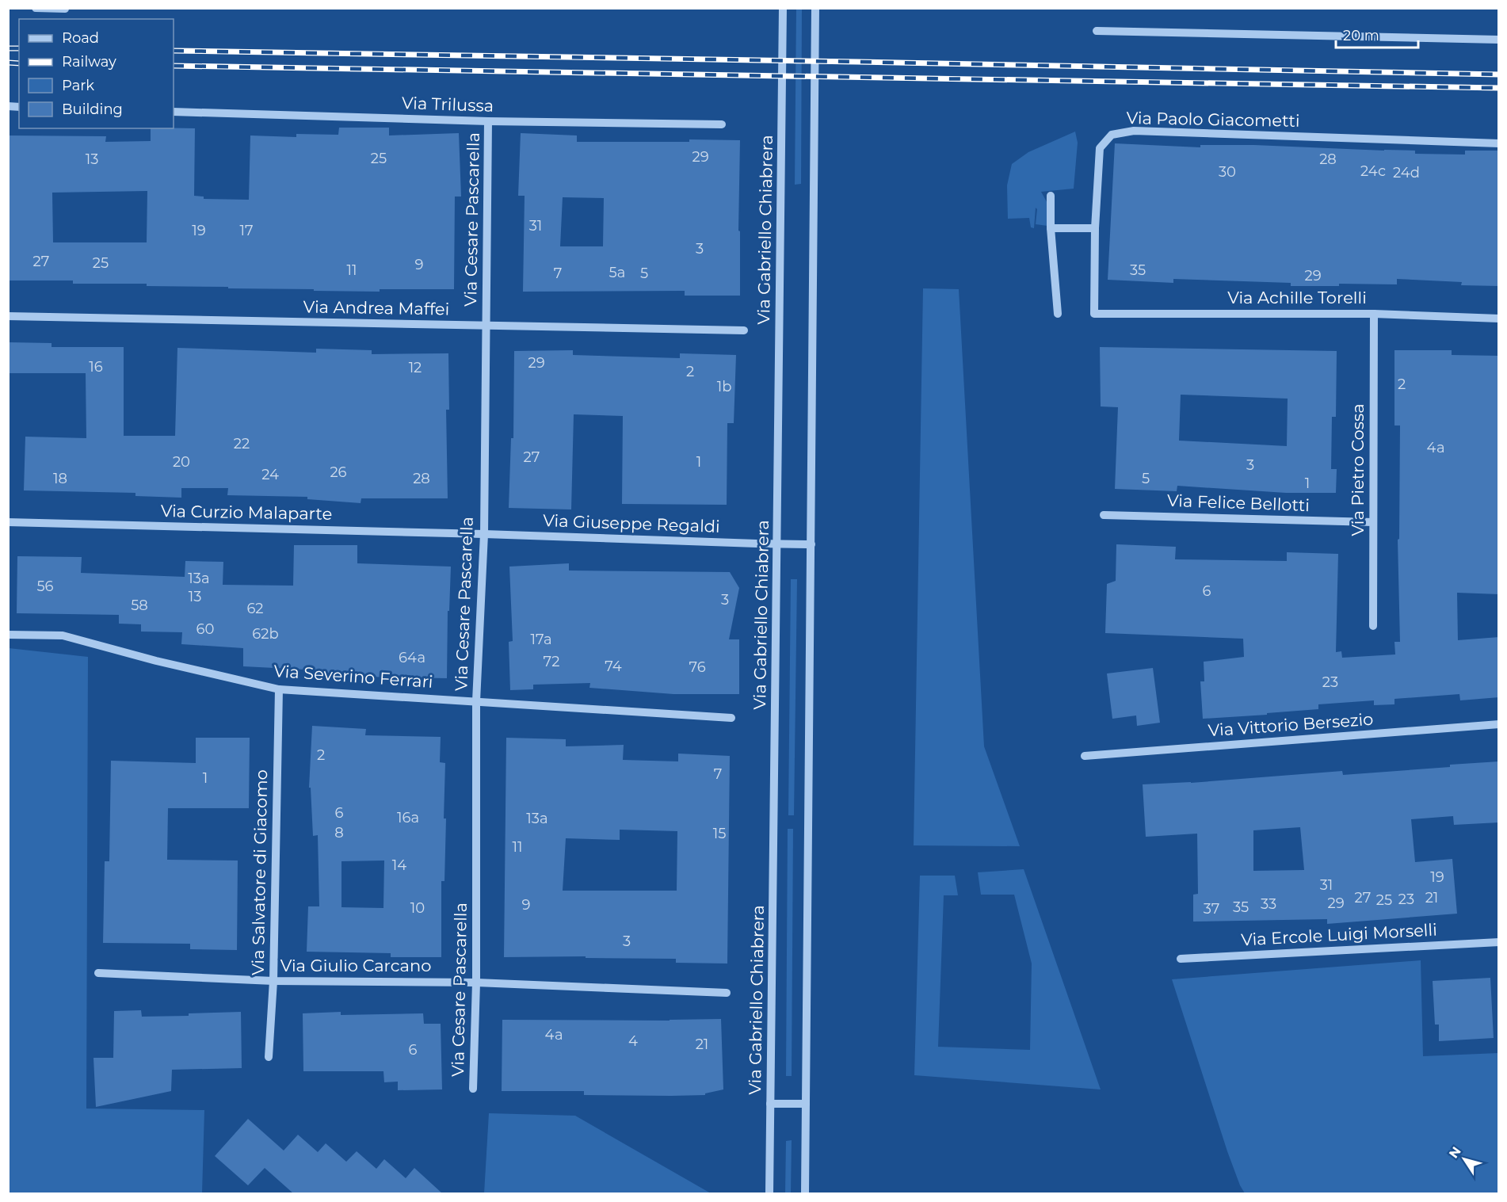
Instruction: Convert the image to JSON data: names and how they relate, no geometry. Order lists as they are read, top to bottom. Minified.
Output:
{"streets":{"street":["Via Trilussa","Via Paolo Giacometti","Via Cesare Pascarella","Via Gabriello Chiabrera","Via Achille Torelli","Via Andrea Maffei","Via Pietro Cossa","Via Felice Bellotti","Via Curzio Malaparte","Via Giuseppe Regaldi","Via Severino Ferrari","Via Vittorio Bersezio","Via Salvatore di Giacomo","Via Ercole Luigi Morselli","Via Giulio Carcano"]},"crossings":[["Via Trilussa","Via Cesare Pascarella"],["Via Paolo Giacometti","Via Achille Torelli"],["Via Cesare Pascarella","Via Andrea Maffei"],["Via Cesare Pascarella","Via Curzio Malaparte"],["Via Cesare Pascarella","Via Giuseppe Regaldi"],["Via Cesare Pascarella","Via Severino Ferrari"],["Via Cesare Pascarella","Via Giulio Carcano"],["Via Gabriello Chiabrera","Via Giuseppe Regaldi"],["Via Achille Torelli","Via Pietro Cossa"],["Via Pietro Cossa","Via Felice Bellotti"],["Via Curzio Malaparte","Via Giuseppe Regaldi"],["Via Severino Ferrari","Via Salvatore di Giacomo"],["Via Salvatore di Giacomo","Via Giulio Carcano"]],"house_numbers":["29","25","13","28","24c","30","24d","31","19","17","3","27","25","9","11","35","5a","7","5","29","29","16","12","2","2","1b","22","4a","27","20","1","3","26","24","18","28","5","1","13a","56","6","13","3","58","62","60","62b","17a","64a","72","74","76","23","2","7","1","6","16a","13a","8","15","11","14","19","31","27","21","23","25","29","33","9","35","10","37","3","4a","4","21","6"],"legend":["Road","Railway","Park","Building"],"scale_bar":"20 m","north":"top left"}
